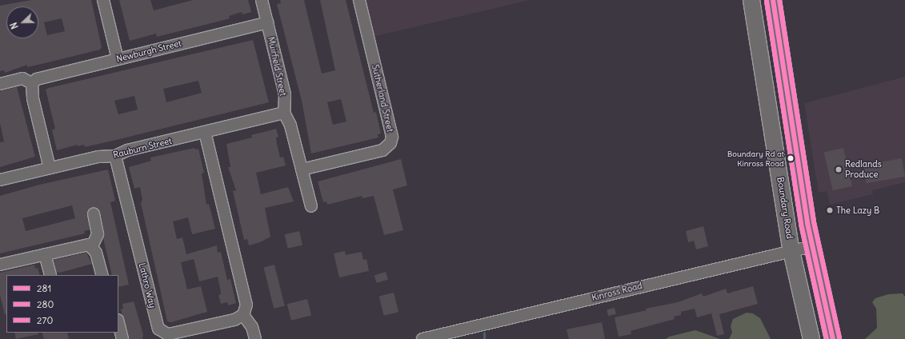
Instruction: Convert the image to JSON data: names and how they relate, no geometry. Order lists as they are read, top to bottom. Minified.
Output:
{"streets":{"highway":["Boundary Road"],"street":["Newburgh Street","Muirfield Street","Sutherland Street","Rauburn Street","Lathro Way","Kinross Road"]},"crossings":[["Newburgh Street","Muirfield Street"],["Muirfield Street","Sutherland Street"],["Muirfield Street","Rauburn Street"],["Rauburn Street","Lathro Way"],["Boundary Road","Kinross Road"]],"places":["Boundary Rd at Kinross Road","Redlands Produce","The Lazy B"],"lines":["transit line 281","transit line 270","transit line 280"],"legend":["281","280","270"],"north":"left"}
